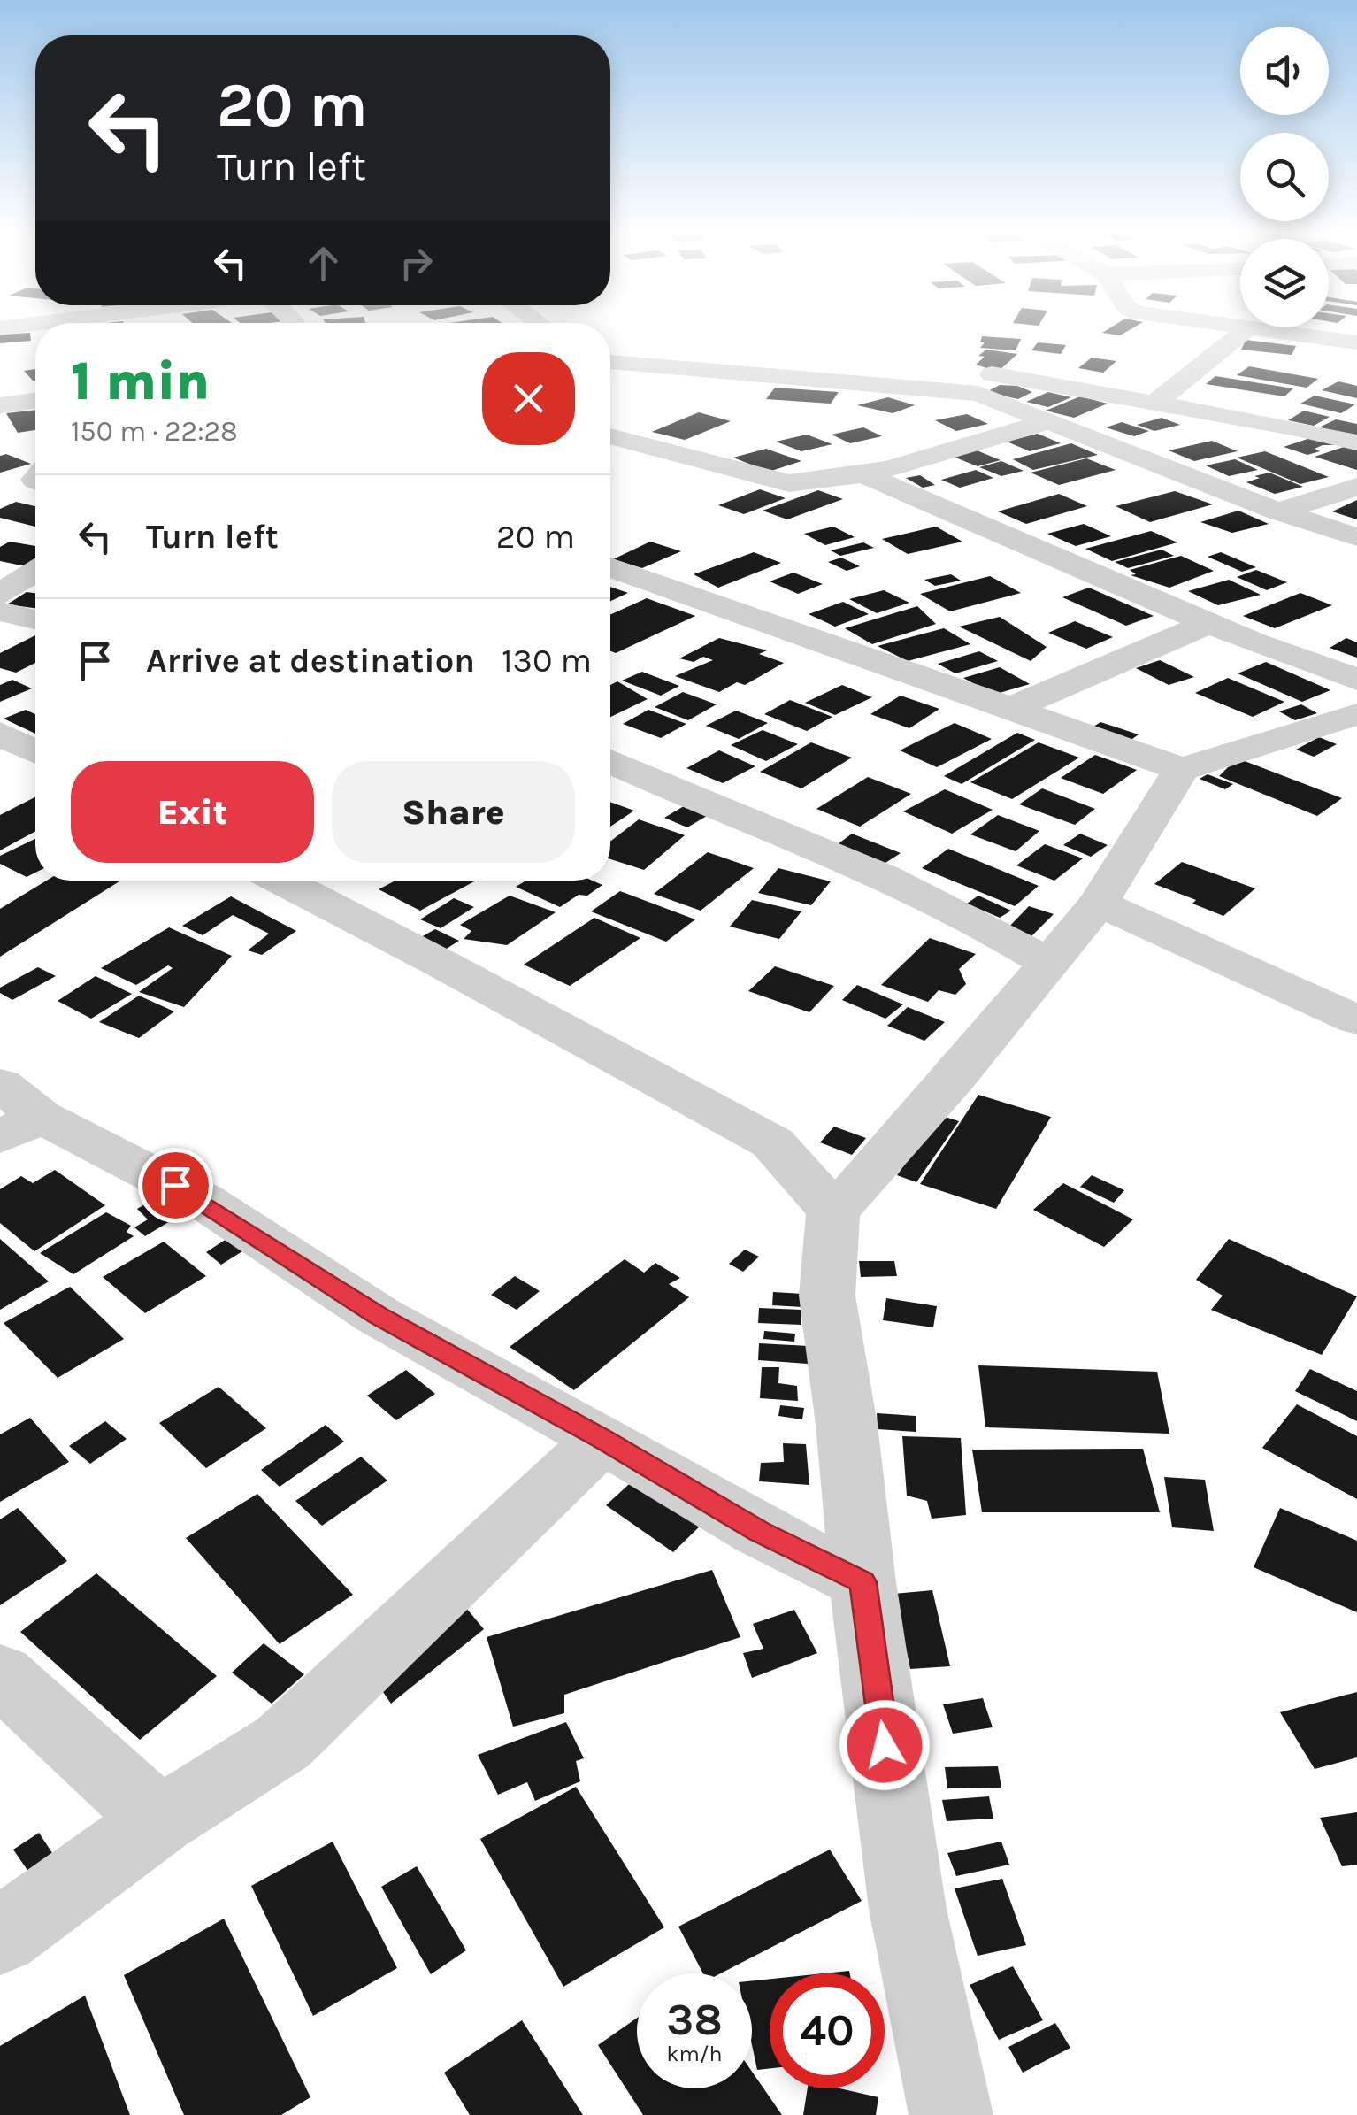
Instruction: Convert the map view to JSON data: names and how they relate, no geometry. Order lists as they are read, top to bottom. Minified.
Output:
{"page":{"turn":["20 m","Turn left"],"heading":["1 min","150 m · 22:28"],"list":[{"name":"Turn left","value":"20 m"},{"name":"Arrive at destination","value":"130 m"}],"buttons":["Exit","Share"],"speed":"38 km/h","limit":"40"}}
